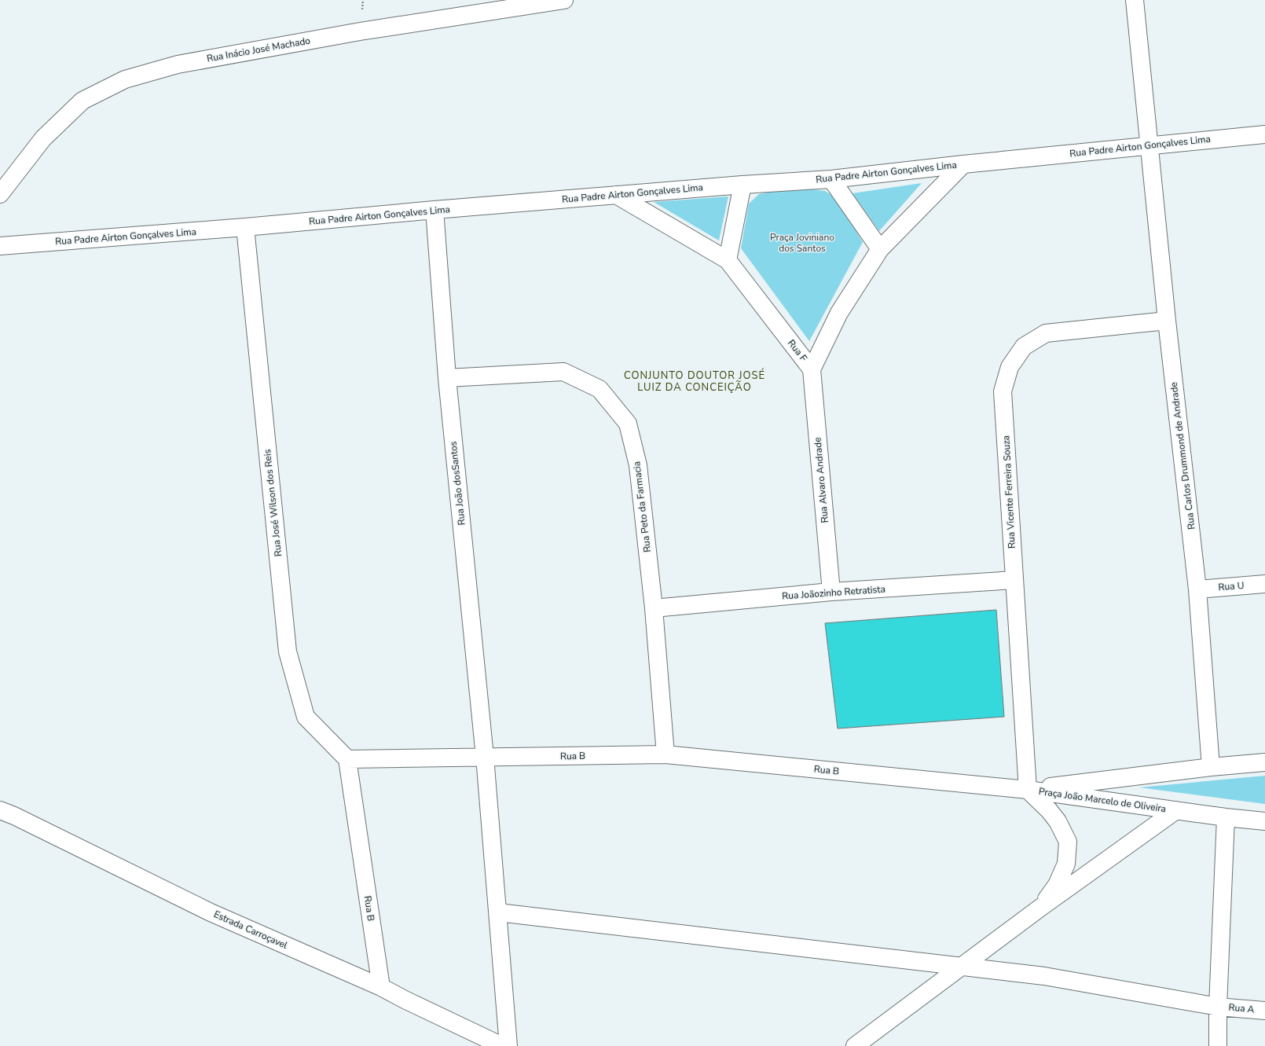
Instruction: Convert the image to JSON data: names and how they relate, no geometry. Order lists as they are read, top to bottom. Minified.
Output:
{"streets":{"street":["Rua Inácio José Machado","Rua Padre Airton Gonçalves Lima","Rua F","Rua Carlos Drummond de Andrade","Rua Alvaro Andrade","Rua João dosSantos","Rua Vicente Ferreira Souza","Rua José Wilson dos Reis","Rua Peto da Farmacia","Rua U","Rua Joãozinho Retratista","Rua B","Praça João Marcelo de Oliveira","Estrada Carroçavel","Rua A"]},"crossings":[["Rua Padre Airton Gonçalves Lima","Rua F"],["Rua Padre Airton Gonçalves Lima","Rua Carlos Drummond de Andrade"],["Rua Padre Airton Gonçalves Lima","Rua João dosSantos"],["Rua Padre Airton Gonçalves Lima","Rua José Wilson dos Reis"],["Rua F","Rua Alvaro Andrade"],["Rua Carlos Drummond de Andrade","Rua Vicente Ferreira Souza"],["Rua Carlos Drummond de Andrade","Rua U"],["Rua Carlos Drummond de Andrade","Praça João Marcelo de Oliveira"],["Rua Alvaro Andrade","Rua Joãozinho Retratista"],["Rua João dosSantos","Rua Peto da Farmacia"],["Rua João dosSantos","Rua B"],["Rua João dosSantos","Rua A"],["Rua Vicente Ferreira Souza","Rua Joãozinho Retratista"],["Rua Vicente Ferreira Souza","Rua B"],["Rua Vicente Ferreira Souza","Praça João Marcelo de Oliveira"],["Rua José Wilson dos Reis","Rua B"],["Rua Peto da Farmacia","Rua Joãozinho Retratista"],["Rua Peto da Farmacia","Rua B"],["Rua B","Praça João Marcelo de Oliveira"],["Rua B","Estrada Carroçavel"]],"districts":["CONJUNTO DOUTOR JOSÉ LUIZ DA CONCEIÇÃO"],"parks":["Praça Joviniano dos Santos"]}
